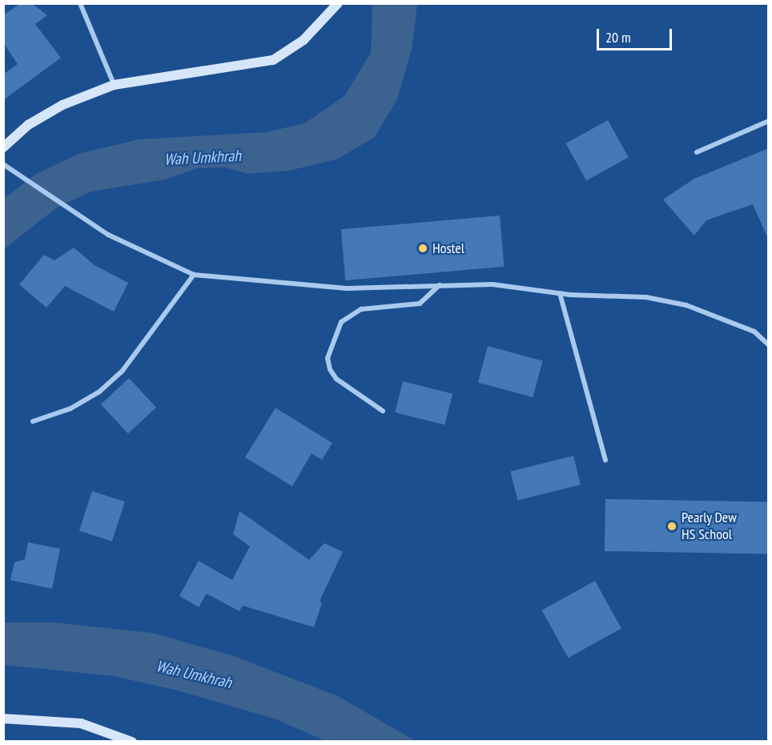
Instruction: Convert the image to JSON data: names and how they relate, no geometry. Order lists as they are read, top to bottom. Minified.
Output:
{"water":["Wah Umkhrah"],"places":["Hostel","Pearly Dew HS School"],"scale_bar":"20 m"}
